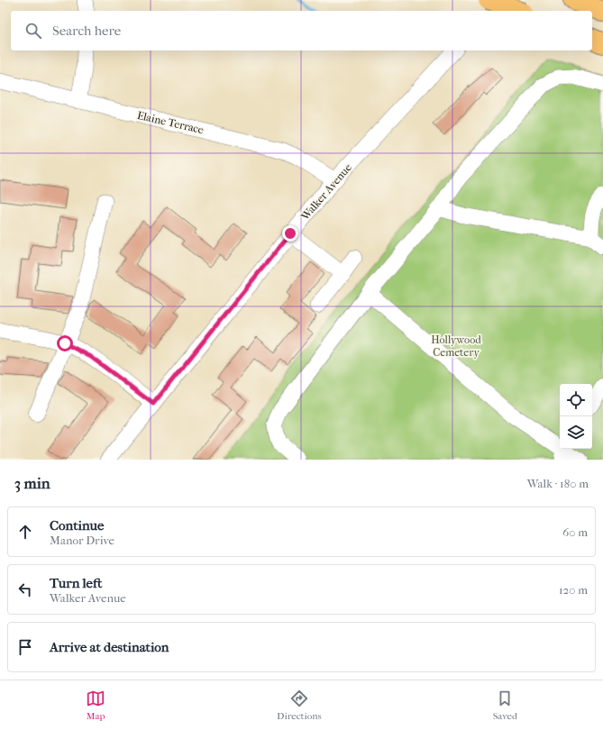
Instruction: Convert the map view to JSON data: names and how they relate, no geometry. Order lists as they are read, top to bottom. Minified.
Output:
{"streets":{"street":["Elaine Terrace","Walker Avenue"]},"crossings":[["Elaine Terrace","Walker Avenue"]],"parks":["Hollywood Cemetery"],"page":{"search":"Search here","heading":["3 min","Walk · 180 m"],"list":[["Continue","Manor Drive","60 m"],["Turn left","Walker Avenue","120 m"],"Arrive at destination"],"nav":["Map","Directions","Saved"]}}
